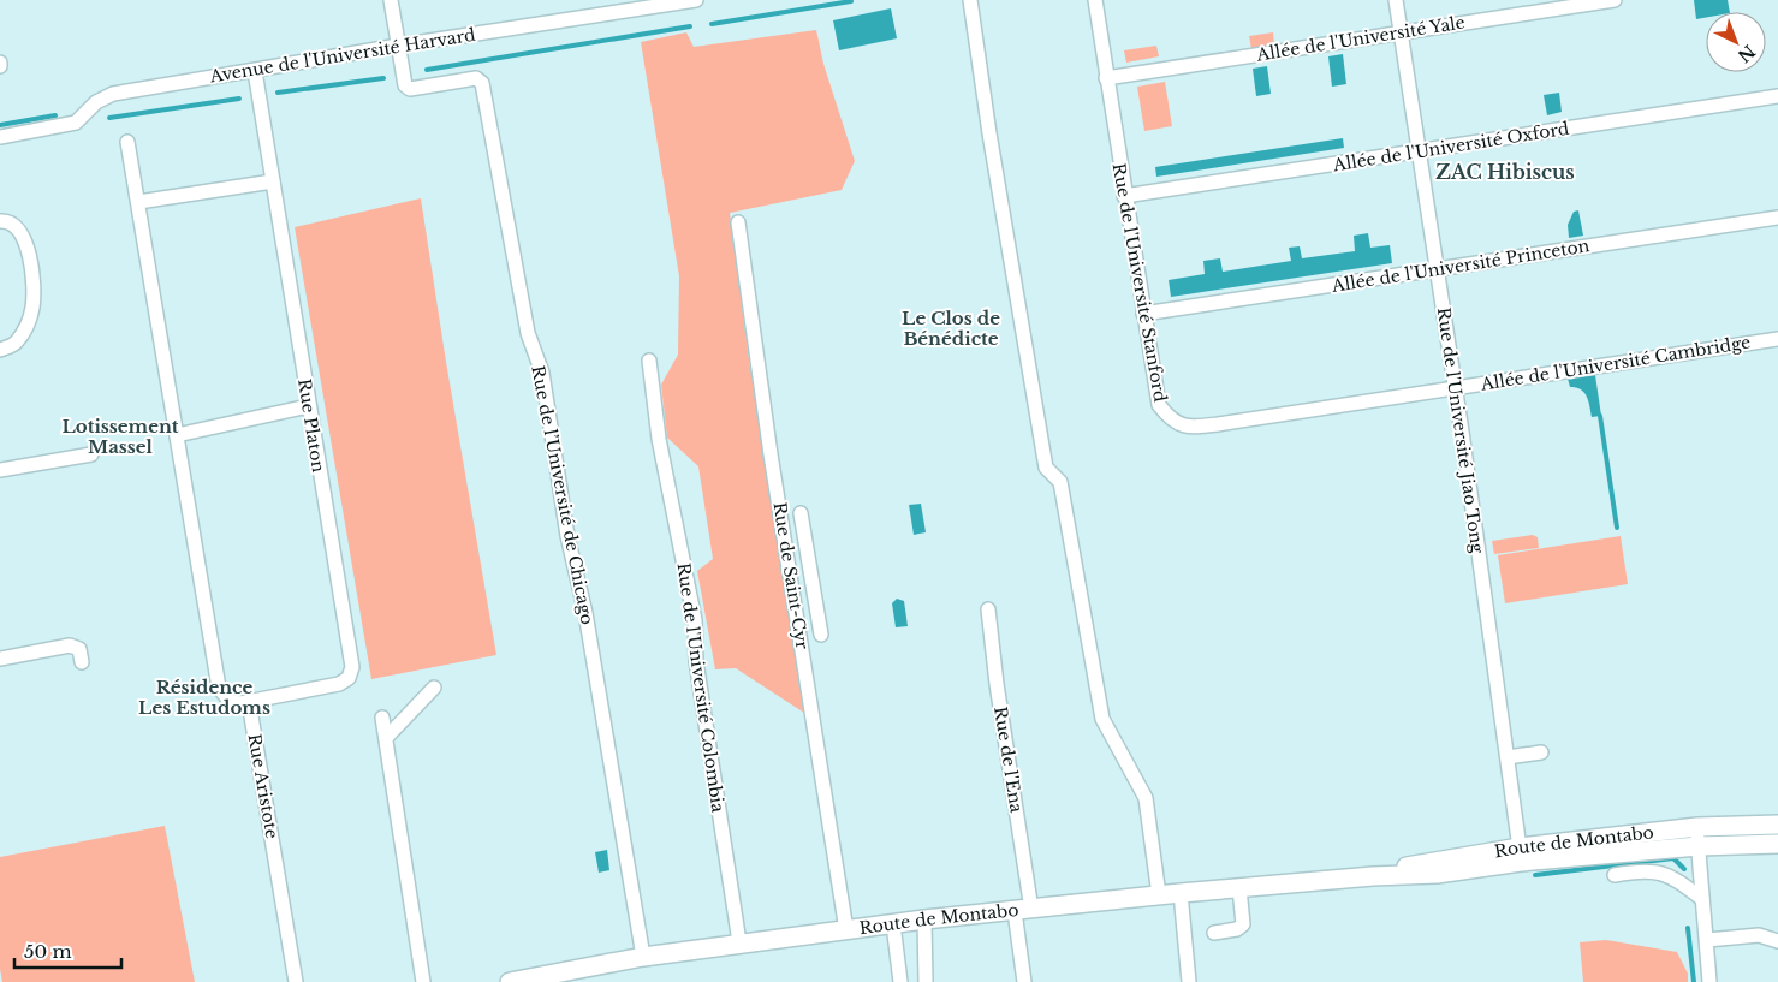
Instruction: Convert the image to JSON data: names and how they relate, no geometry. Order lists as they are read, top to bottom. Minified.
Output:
{"streets":{"main road":["Route de Montabo"],"street":["Allée de l'Université Yale","Avenue de l'Université Harvard","Allée de l'Université Oxford","Allée de l'Université Princeton","Rue de l'Université Stanford","Allée de l'Université Cambridge","Rue Platon","Rue de l'Université Jiao Tong","Rue de l’Université de Chicago","Rue de Saint-Cyr","Rue de l'Université Colombia","Rue de l'Ena","Rue Aristote"]},"crossings":[["Allée de l'Université Yale","Rue de l'Université Stanford"],["Allée de l'Université Yale","Rue de l'Université Jiao Tong"],["Avenue de l'Université Harvard","Rue Platon"],["Avenue de l'Université Harvard","Rue de l’Université de Chicago"],["Allée de l'Université Oxford","Rue de l'Université Stanford"],["Allée de l'Université Oxford","Rue de l'Université Jiao Tong"],["Allée de l'Université Princeton","Rue de l'Université Stanford"],["Allée de l'Université Princeton","Rue de l'Université Jiao Tong"],["Rue de l'Université Stanford","Allée de l'Université Cambridge"],["Rue de l'Université Stanford","Rue de l'Université Jiao Tong"],["Allée de l'Université Cambridge","Rue de l'Université Jiao Tong"],["Rue Platon","Rue Aristote"],["Rue de l'Université Jiao Tong","Route de Montabo"],["Rue de l’Université de Chicago","Route de Montabo"],["Rue de Saint-Cyr","Route de Montabo"],["Rue de l'Université Colombia","Route de Montabo"],["Rue de l'Ena","Route de Montabo"]],"districts":["ZAC Hibiscus","Le Clos de Bénédicte","Lotissement Massel","Résidence Les Estudoms"],"scale_bar":"50 m","north":"bottom right"}
